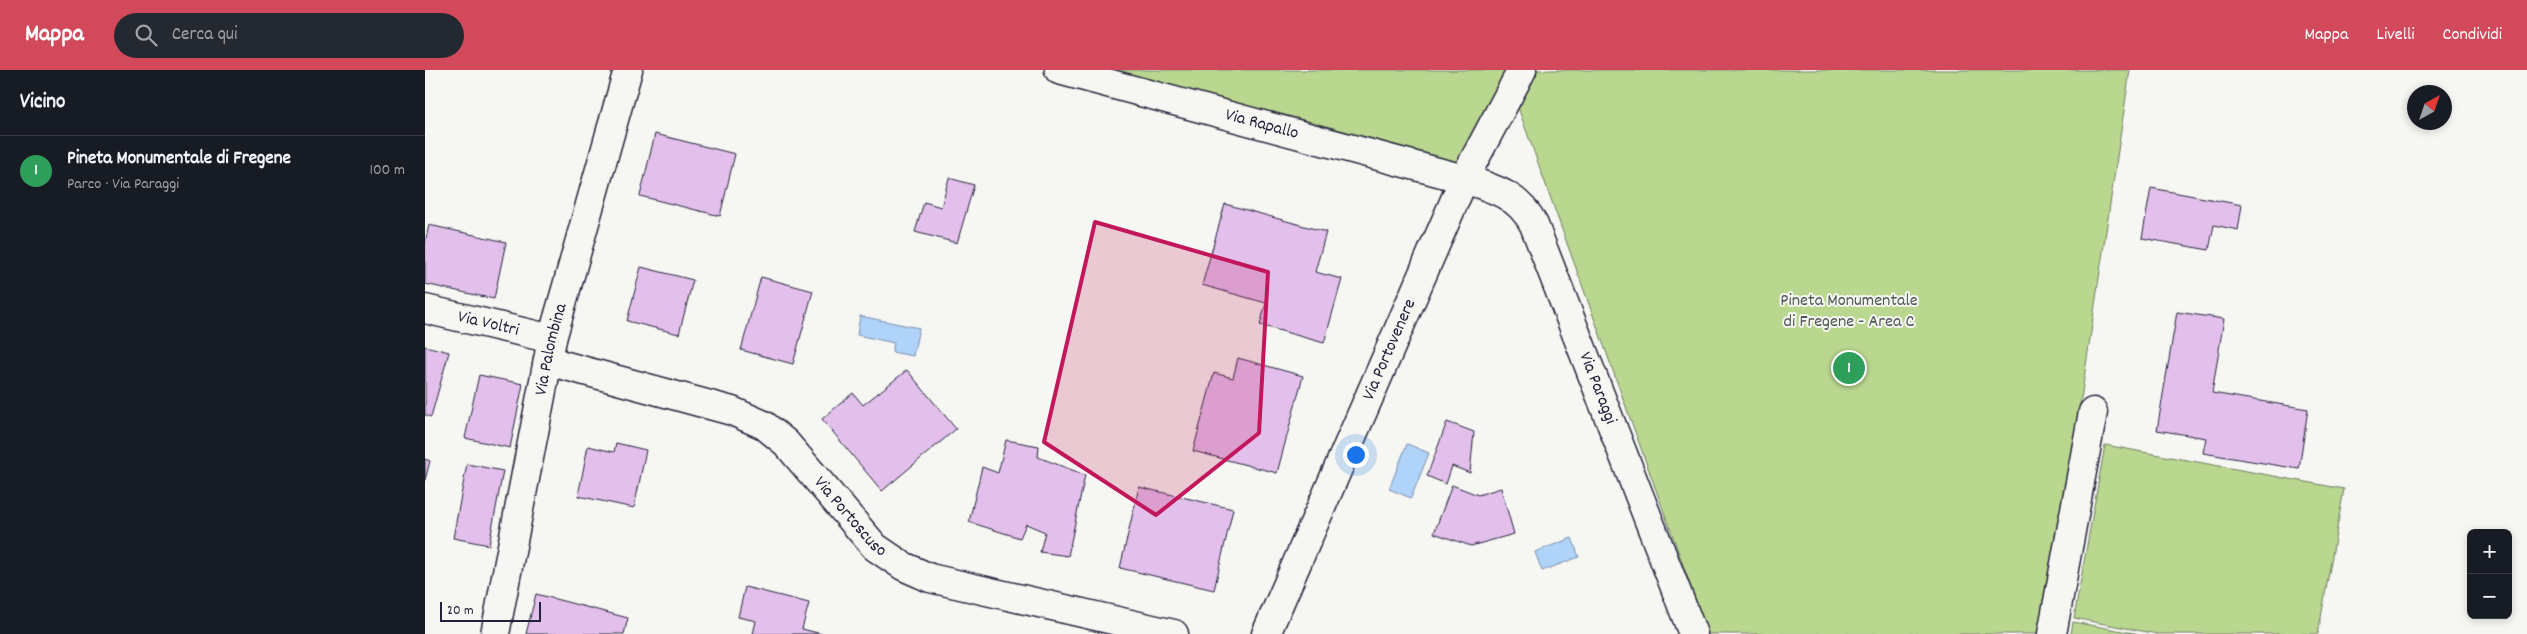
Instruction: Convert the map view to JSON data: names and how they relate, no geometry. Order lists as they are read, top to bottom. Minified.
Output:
{"streets":{"street":["Via Rapallo","Via Voltri","Via Palombina","Via Portovenere","Via Paraggi","Via Portoscuso"]},"crossings":[["Via Rapallo","Via Portovenere"],["Via Rapallo","Via Paraggi"],["Via Voltri","Via Palombina"],["Via Voltri","Via Portoscuso"],["Via Palombina","Via Portoscuso"],["Via Portovenere","Via Paraggi"]],"parks":["Pineta Monumentale di Fregene - Area C"],"scale_bar":"20 m","north":"top right","page":{"header":"Mappa","search":"Cerca qui","nav":["Mappa","Livelli","Condividi"],"heading":"Vicino","list":[{"mark":"1","name":"Pineta Monumentale di Fregene","note":"Parco · Via Paraggi","value":"100 m"}],"pins":"1","map_buttons":["+","−"],"scale":"20 m"}}
